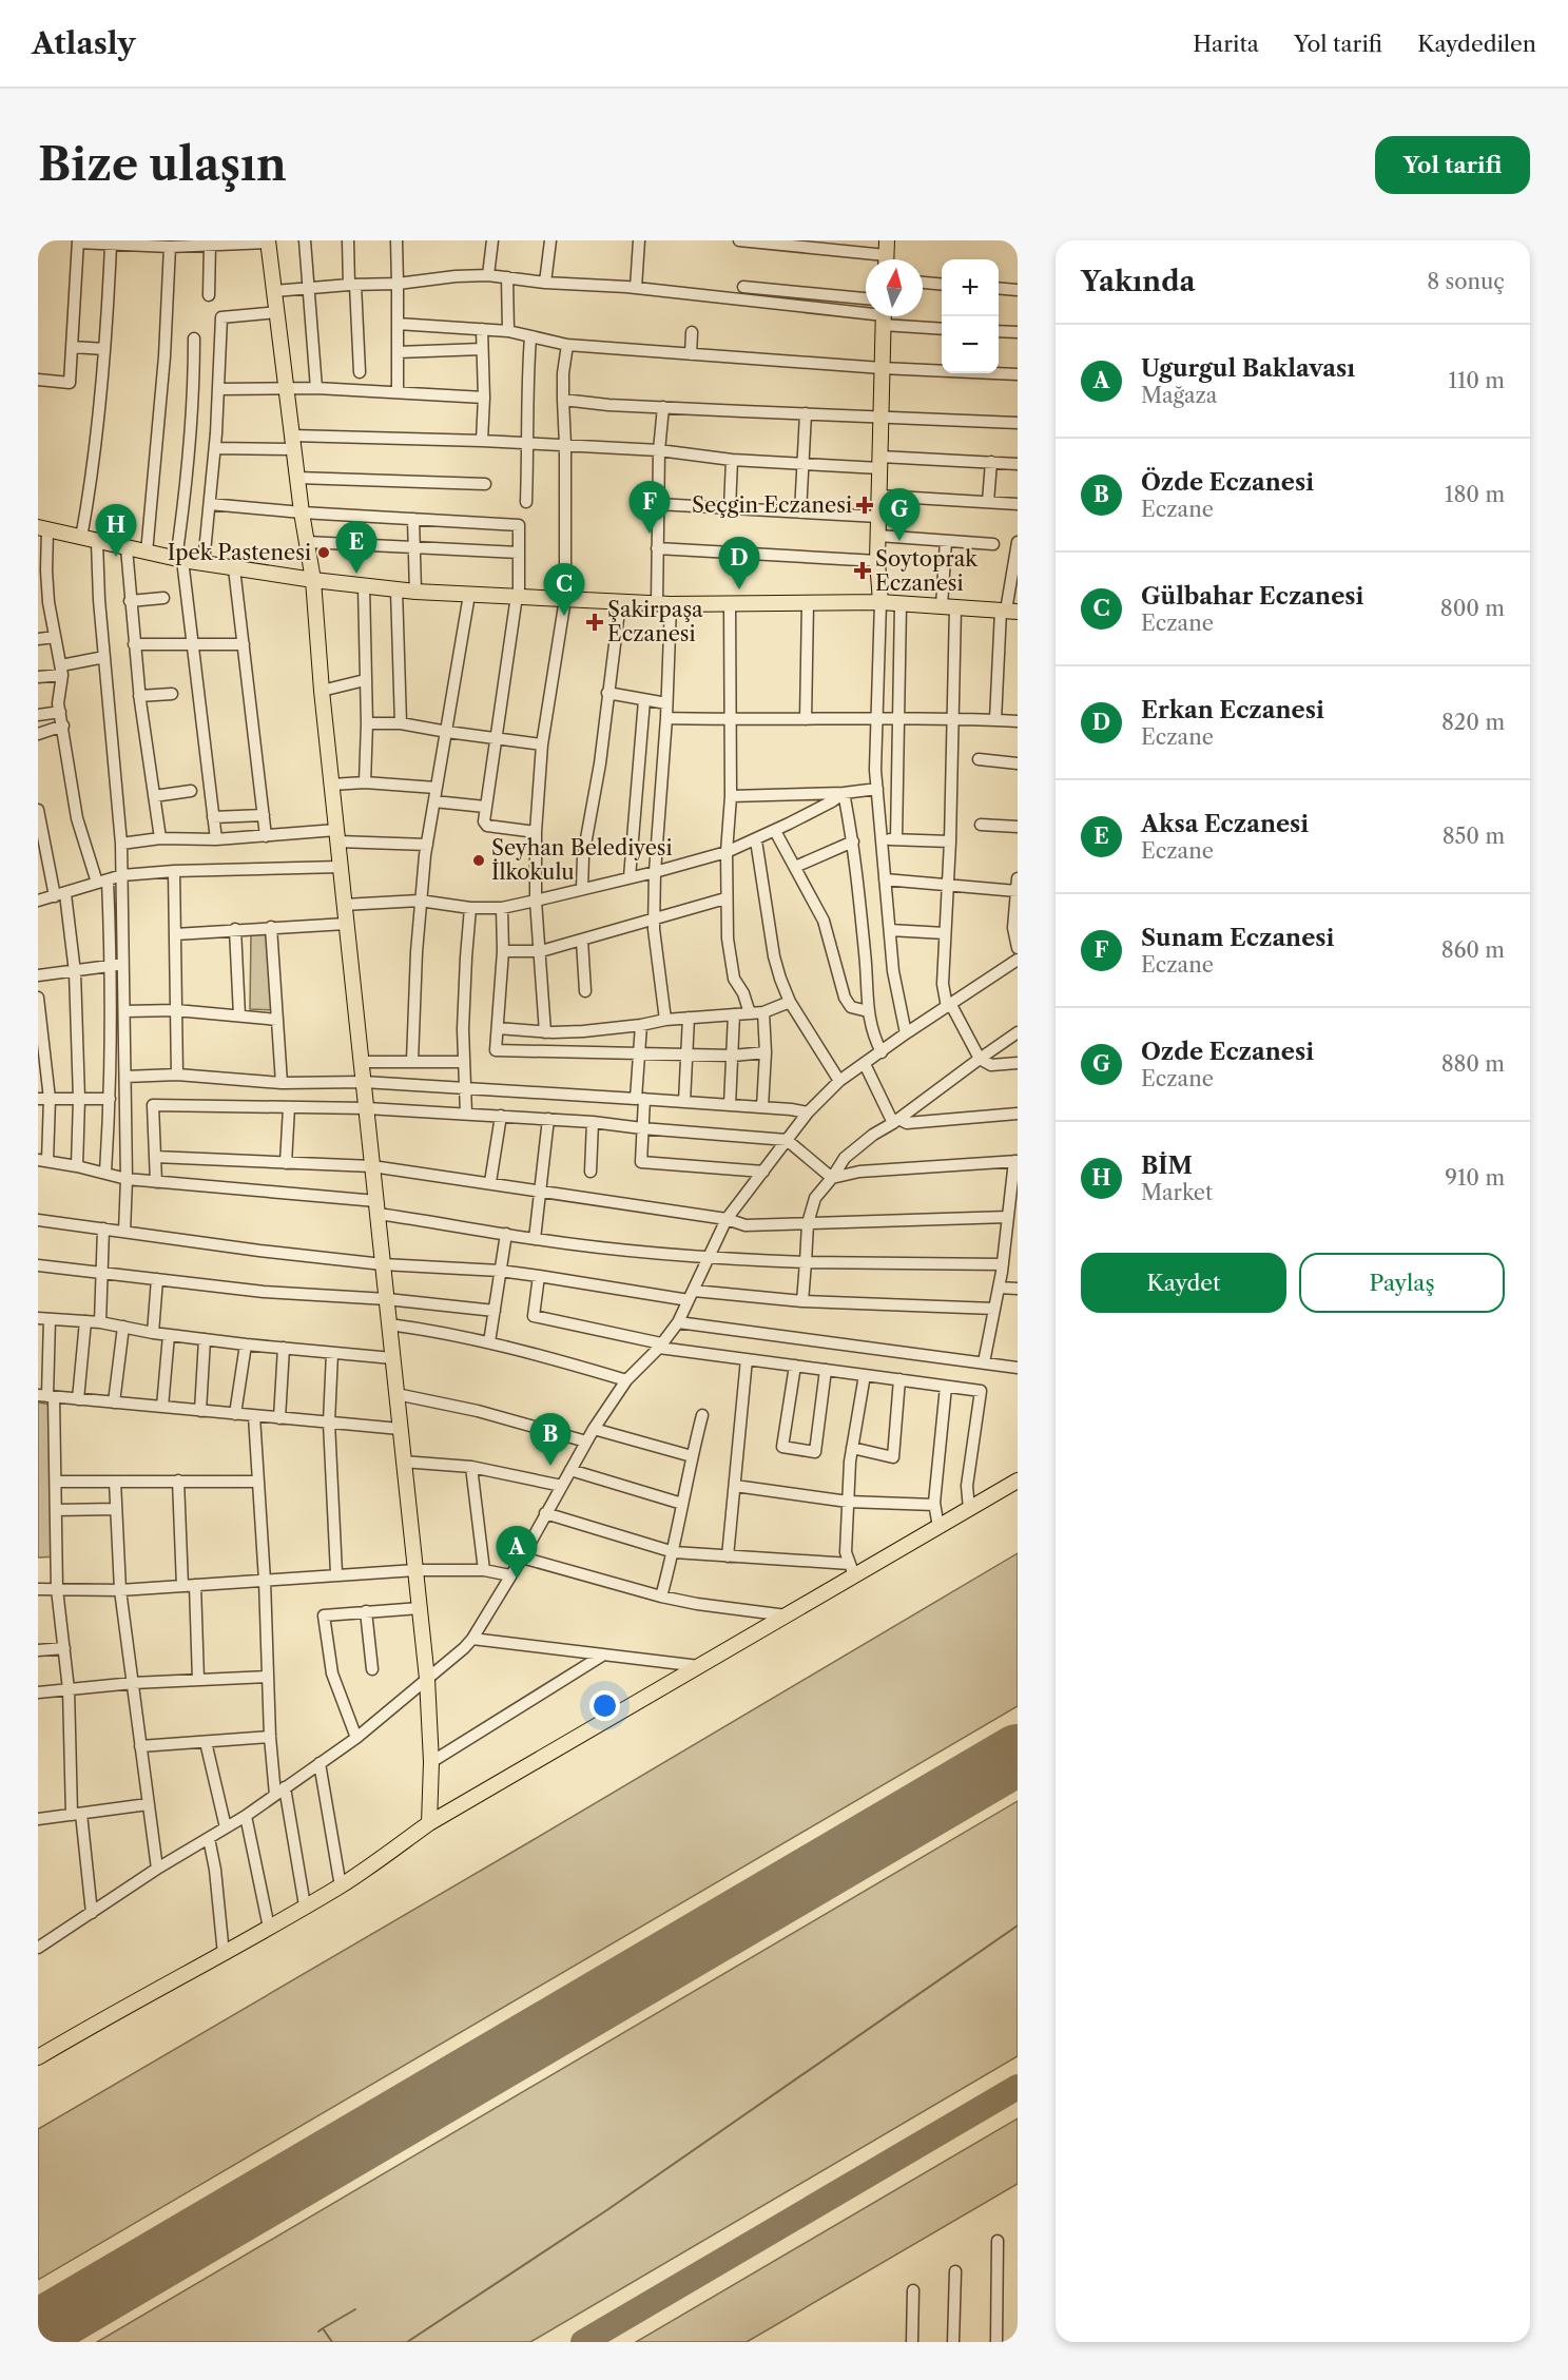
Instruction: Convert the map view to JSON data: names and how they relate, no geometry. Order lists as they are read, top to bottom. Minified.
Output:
{"places":{"health":["Seçgin Eczanesi","Soytoprak Eczanesi","Şakirpaşa Eczanesi"],"other":["Ipek Pastenesi","Seyhan Belediyesi İlkokulu"]},"north":"top","page":{"header":"Atlasly","nav":["Harita","Yol tarifi","Kaydedilen"],"buttons":["Yol tarifi",["Kaydet","Paylaş"]],"title":"Bize ulaşın","heading":["Yakında","8 sonuç"],"map_buttons":["+","−"],"list":[{"mark":"A","name":"Ugurgul Baklavası","note":"Mağaza","value":"110 m"},{"mark":"B","name":"Özde Eczanesi","note":"Eczane","value":"180 m"},{"mark":"C","name":"Gülbahar Eczanesi","note":"Eczane","value":"800 m"},{"mark":"D","name":"Erkan Eczanesi","note":"Eczane","value":"820 m"},{"mark":"E","name":"Aksa Eczanesi","note":"Eczane","value":"850 m"},{"mark":"F","name":"Sunam Eczanesi","note":"Eczane","value":"860 m"},{"mark":"G","name":"Ozde Eczanesi","note":"Eczane","value":"880 m"},{"mark":"H","name":"BİM","note":"Market","value":"910 m"}],"pins":["F","G","H","E","D","C","B","A"]}}
